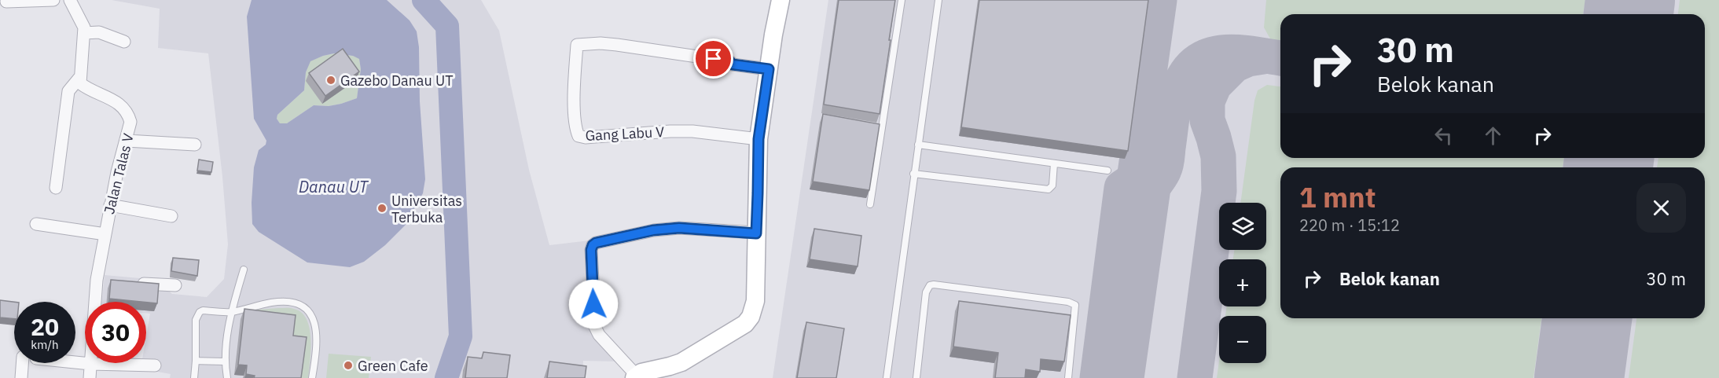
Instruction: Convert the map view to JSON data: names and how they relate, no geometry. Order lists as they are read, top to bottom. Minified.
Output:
{"streets":{"street":["Gang Labu V","Jalan Talas V"]},"water":["Danau UT"],"places":["Gazebo Danau UT","Universitas Terbuka","Green Cafe"],"page":{"turn":["30 m","Belok kanan"],"heading":["1 mnt","220 m · 15:12"],"map_buttons":["+","−"],"list":[{"name":"Belok kanan","value":"30 m"}],"speed":"20 km/h","limit":"30"}}
